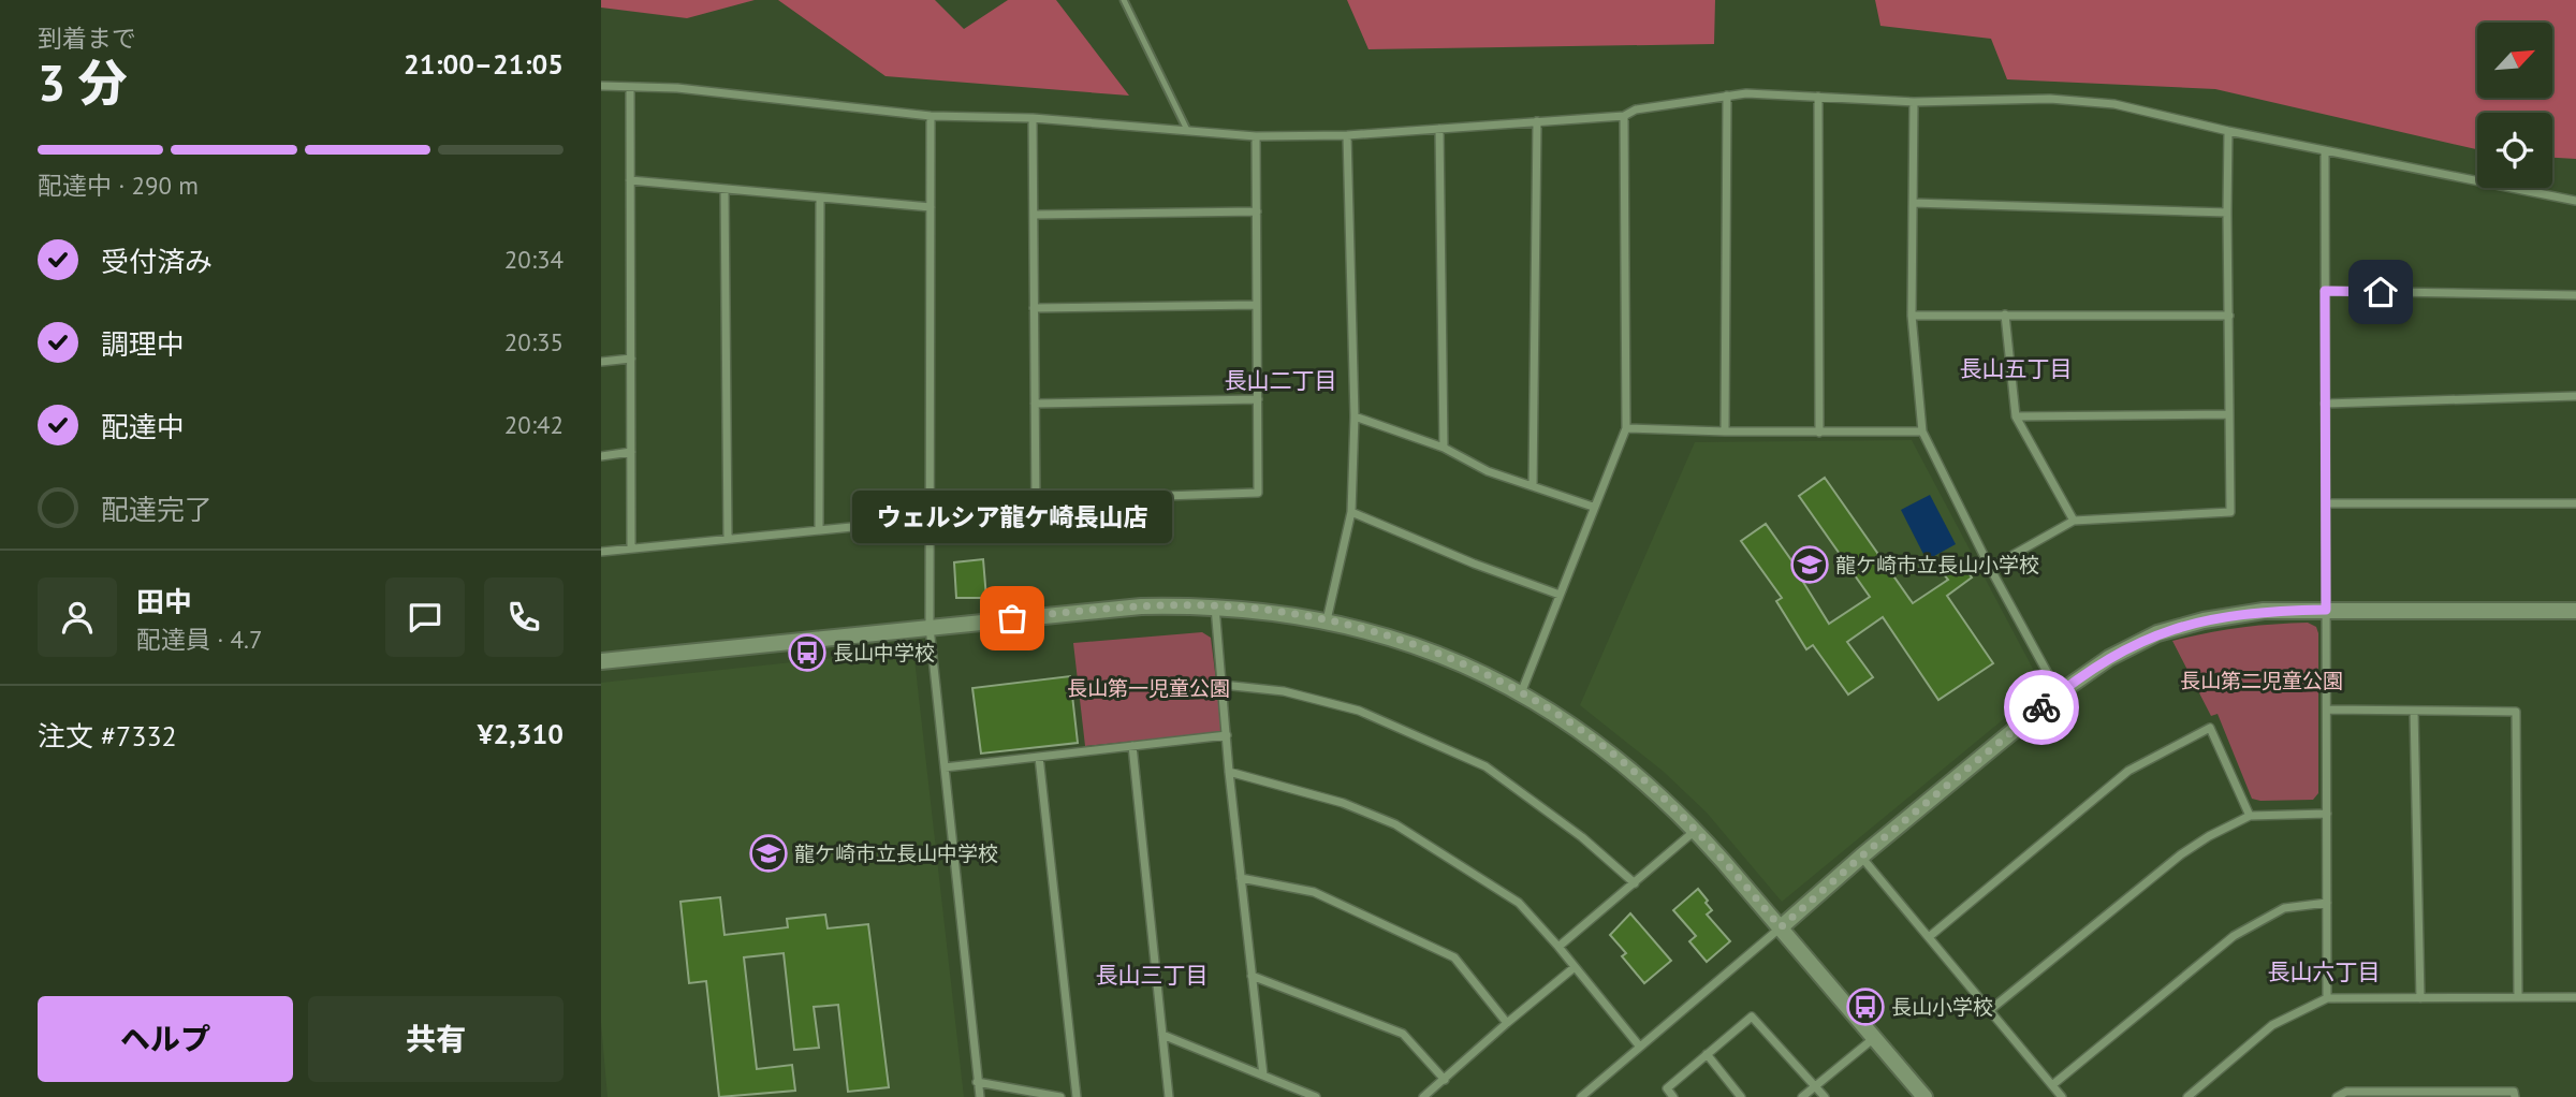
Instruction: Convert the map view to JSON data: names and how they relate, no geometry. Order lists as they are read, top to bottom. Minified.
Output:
{"districts":["長山五丁目","長山二丁目","長山六丁目","長山三丁目"],"parks":["長山第二児童公園","長山第一児童公園"],"places":{"school or university":["龍ケ崎市立長山小学校","龍ケ崎市立長山中学校"],"other":["ウェルシア龍ケ崎長山店"],"bus stop":["長山中学校","長山小学校"]},"north":"top right","page":{"heading":["3 分","到着まで","21:00–21:05"],"panel":["田中","配達員 · 4.7","注文 #7332","¥2,310"],"bar":"配達中 · 290 m","list":[["受付済み","20:34"],["調理中","20:35"],["配達中","20:42"],"配達完了"],"bubble":"ウェルシア龍ケ崎長山店","buttons":["ヘルプ","共有"]}}
